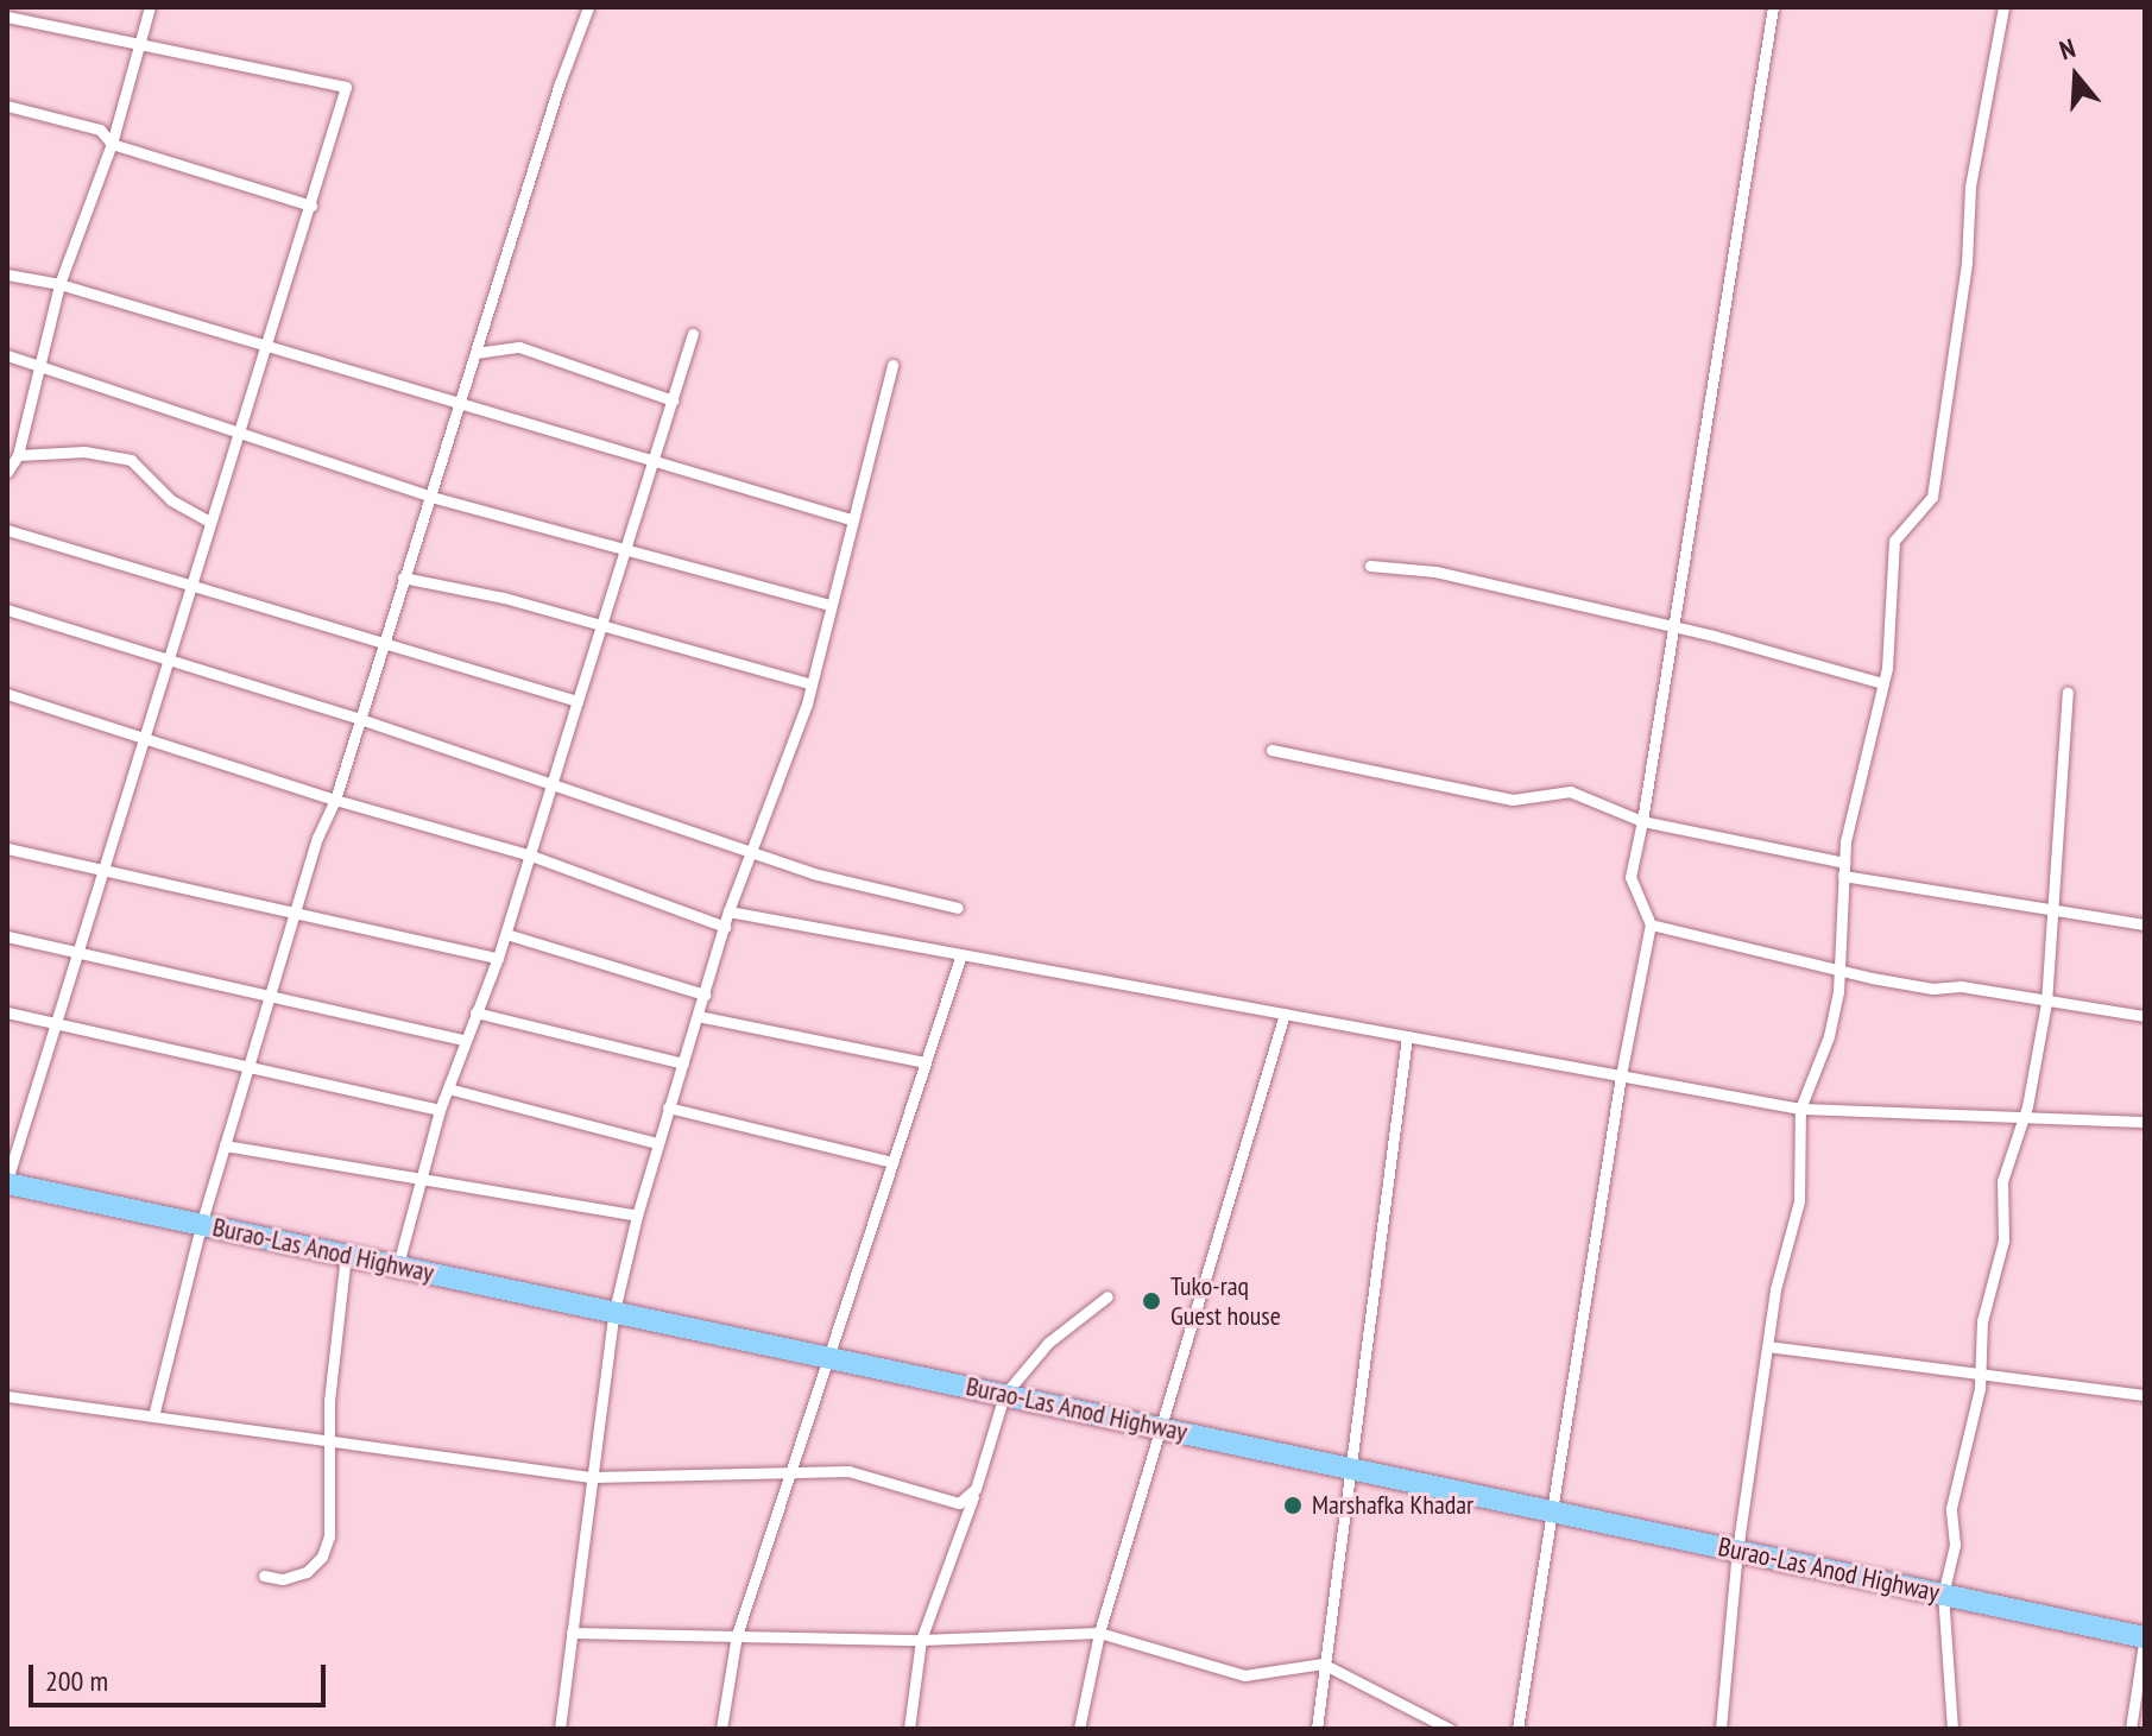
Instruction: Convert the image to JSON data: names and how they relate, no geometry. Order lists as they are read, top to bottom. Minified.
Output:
{"streets":{"highway":["Burao-Las Anod Highway"]},"places":["Tuko-raq Guest house","Marshafka Khadar"],"scale_bar":"200 m","north":"top"}
